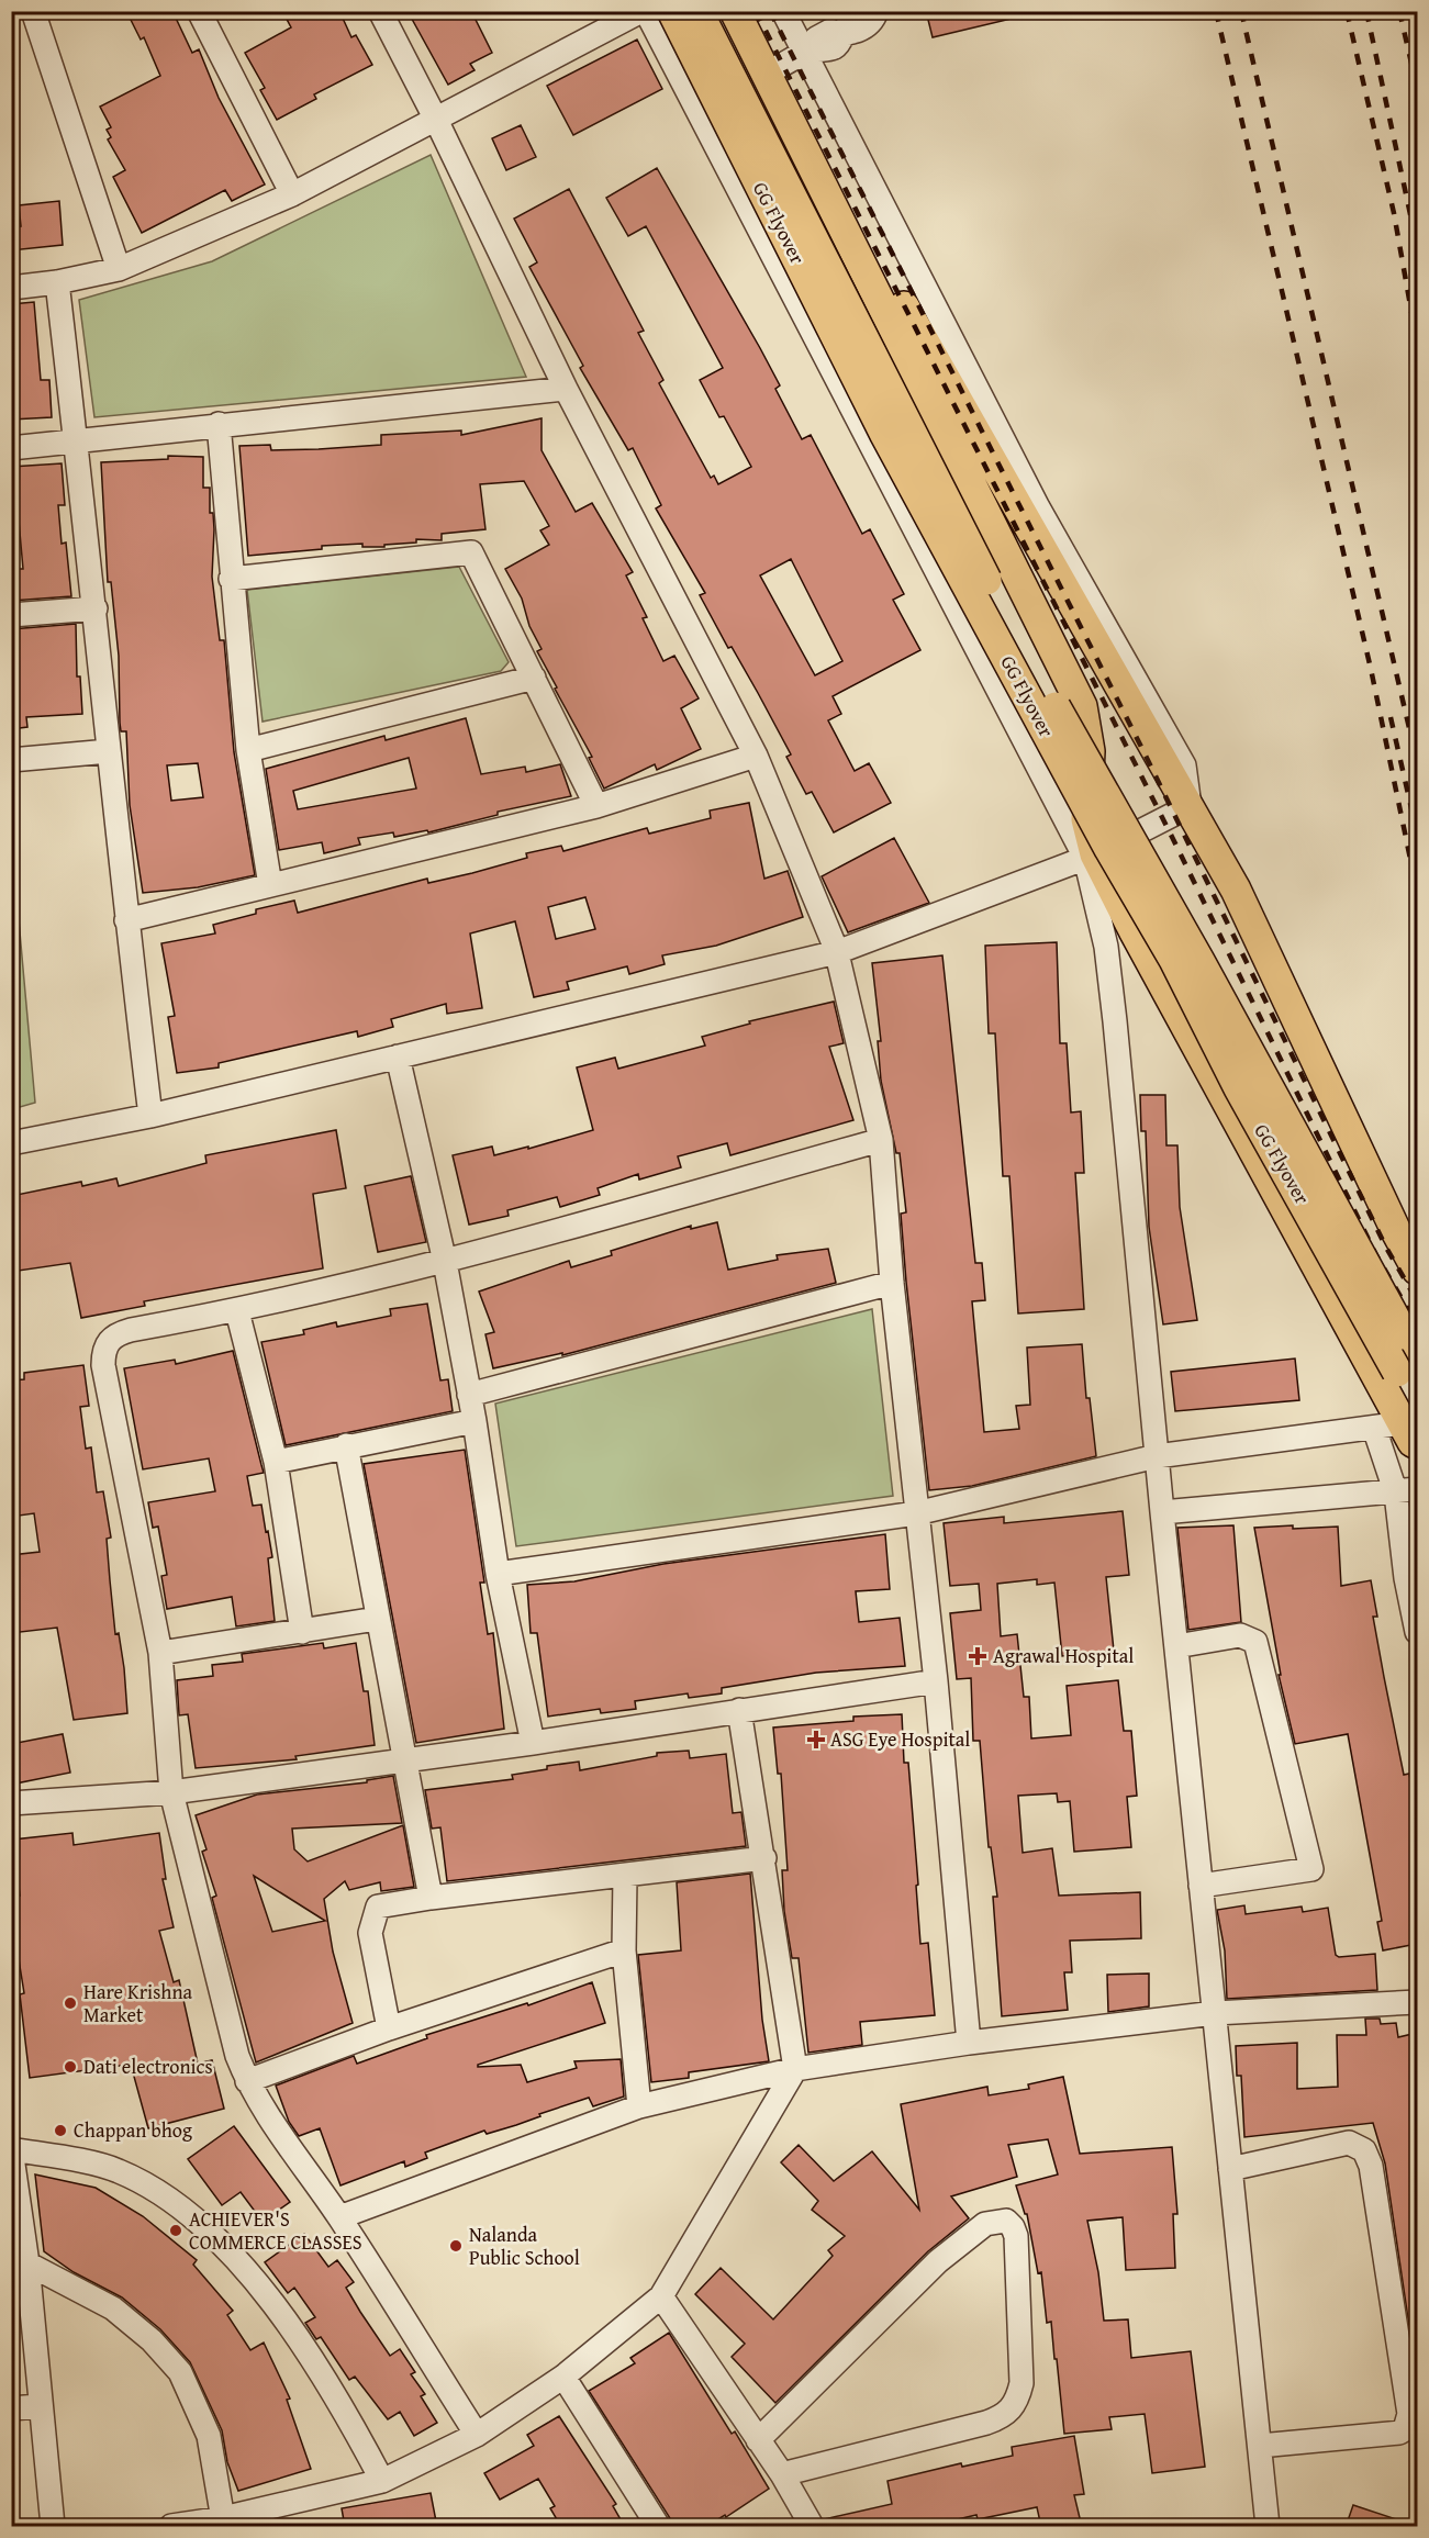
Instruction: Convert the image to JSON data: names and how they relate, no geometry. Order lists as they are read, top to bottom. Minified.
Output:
{"streets":{"main road":["GG Flyover"]},"places":{"health":["Agrawal Hospital","ASG Eye Hospital"],"other":["Hare Krishna Market","Dati electronics","Chappan bhog","ACHIEVER'S COMMERCE CLASSES","Nalanda Public School"]}}
